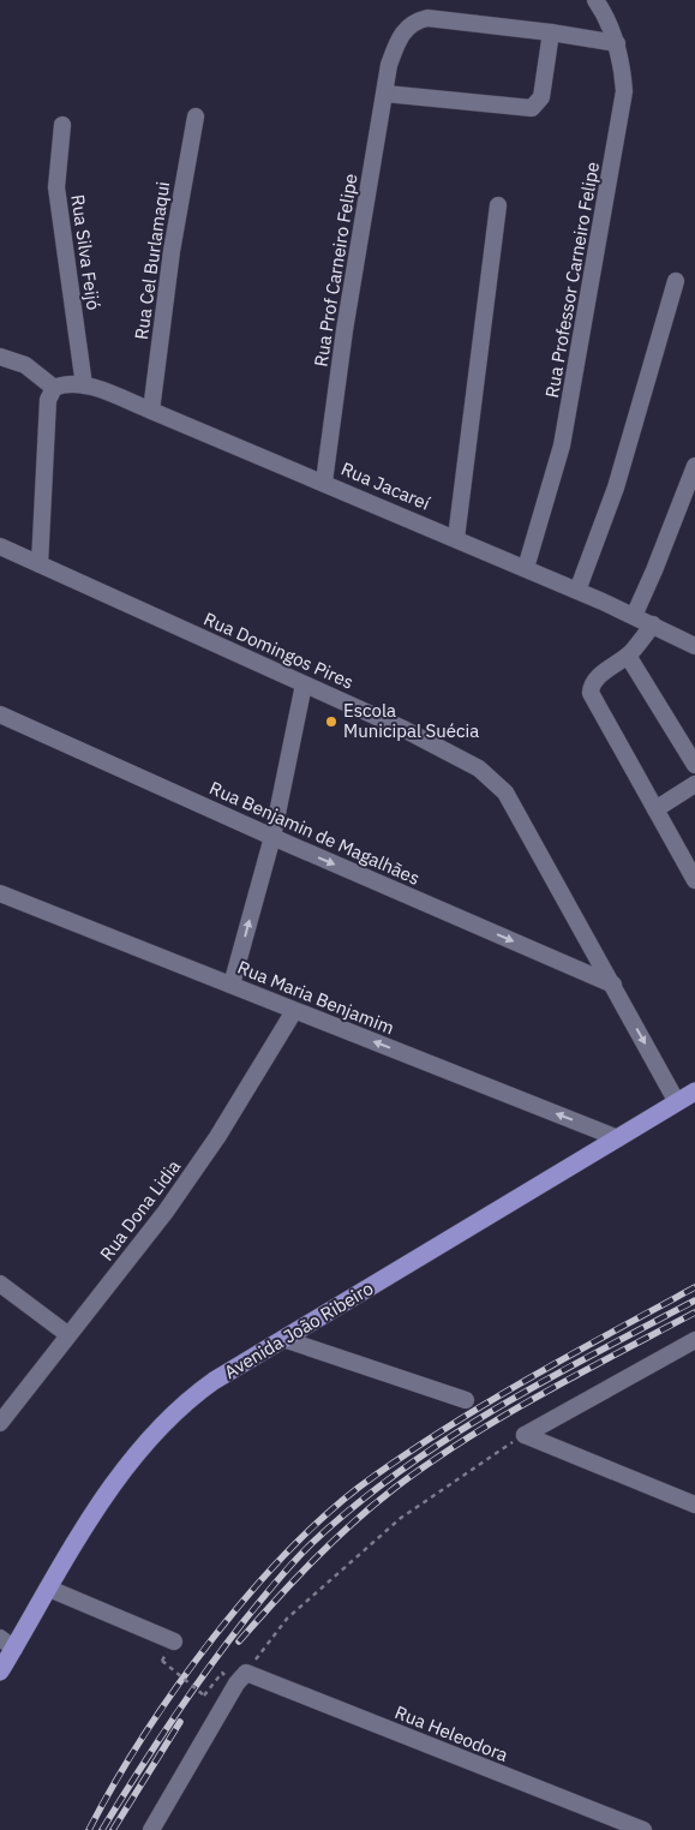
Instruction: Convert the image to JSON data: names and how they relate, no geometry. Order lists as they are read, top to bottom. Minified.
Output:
{"streets":{"main road":["Avenida João Ribeiro"],"street":["Rua Silva Feijó","Rua Cel Burlamaqui","Rua Prof Carneiro Felipe","Rua Professor Carneiro Felipe","Rua Jacareí","Rua Domingos Pires","Rua Benjamin de Magalhães","Rua Maria Benjamim","Rua Dona Lidia","Rua Heleodora"]},"crossings":[["Rua Silva Feijó","Rua Jacareí"],["Rua Cel Burlamaqui","Rua Jacareí"],["Rua Prof Carneiro Felipe","Rua Professor Carneiro Felipe"],["Rua Prof Carneiro Felipe","Rua Jacareí"],["Rua Professor Carneiro Felipe","Rua Jacareí"],["Rua Domingos Pires","Rua Benjamin de Magalhães"],["Rua Domingos Pires","Avenida João Ribeiro"],["Rua Maria Benjamim","Rua Dona Lidia"],["Rua Maria Benjamim","Avenida João Ribeiro"]],"one_way":["Rua Benjamin de Magalhães","Rua Maria Benjamim"],"places":["Escola Municipal Suécia"]}
